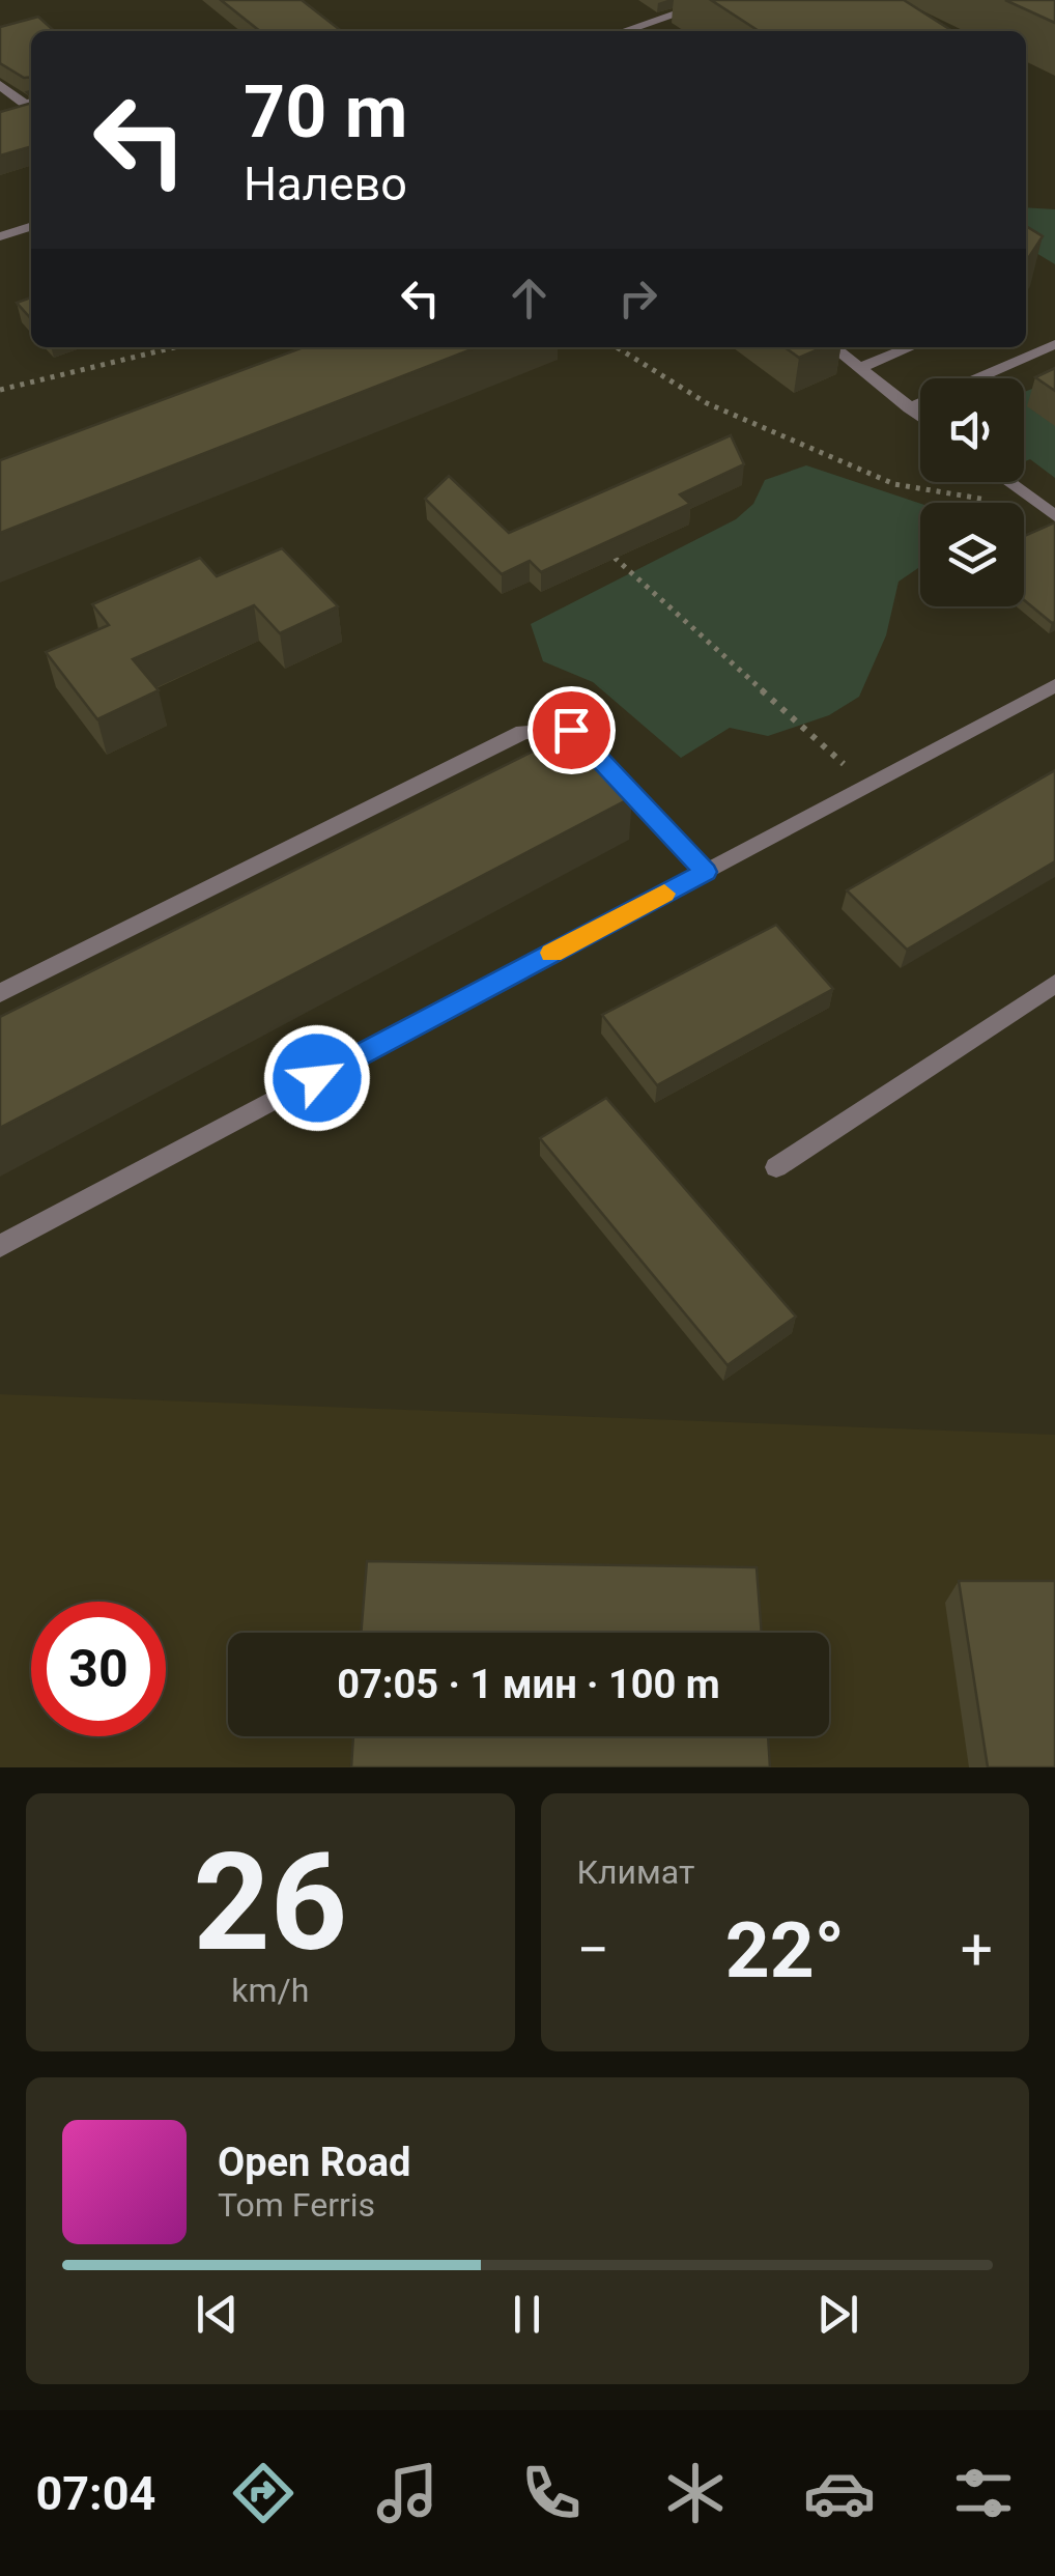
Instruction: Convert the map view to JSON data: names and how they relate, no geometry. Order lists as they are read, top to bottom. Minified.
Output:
{"page":{"turn":["70 m","Налево"],"limit":"30","trip":"07:05 · 1 мин · 100 m","tile":[["26","km/h"],"Климат"],"heat":["−","22°","+"],"song":["Open Road","Tom Ferris"],"tabs":"07:04"}}
